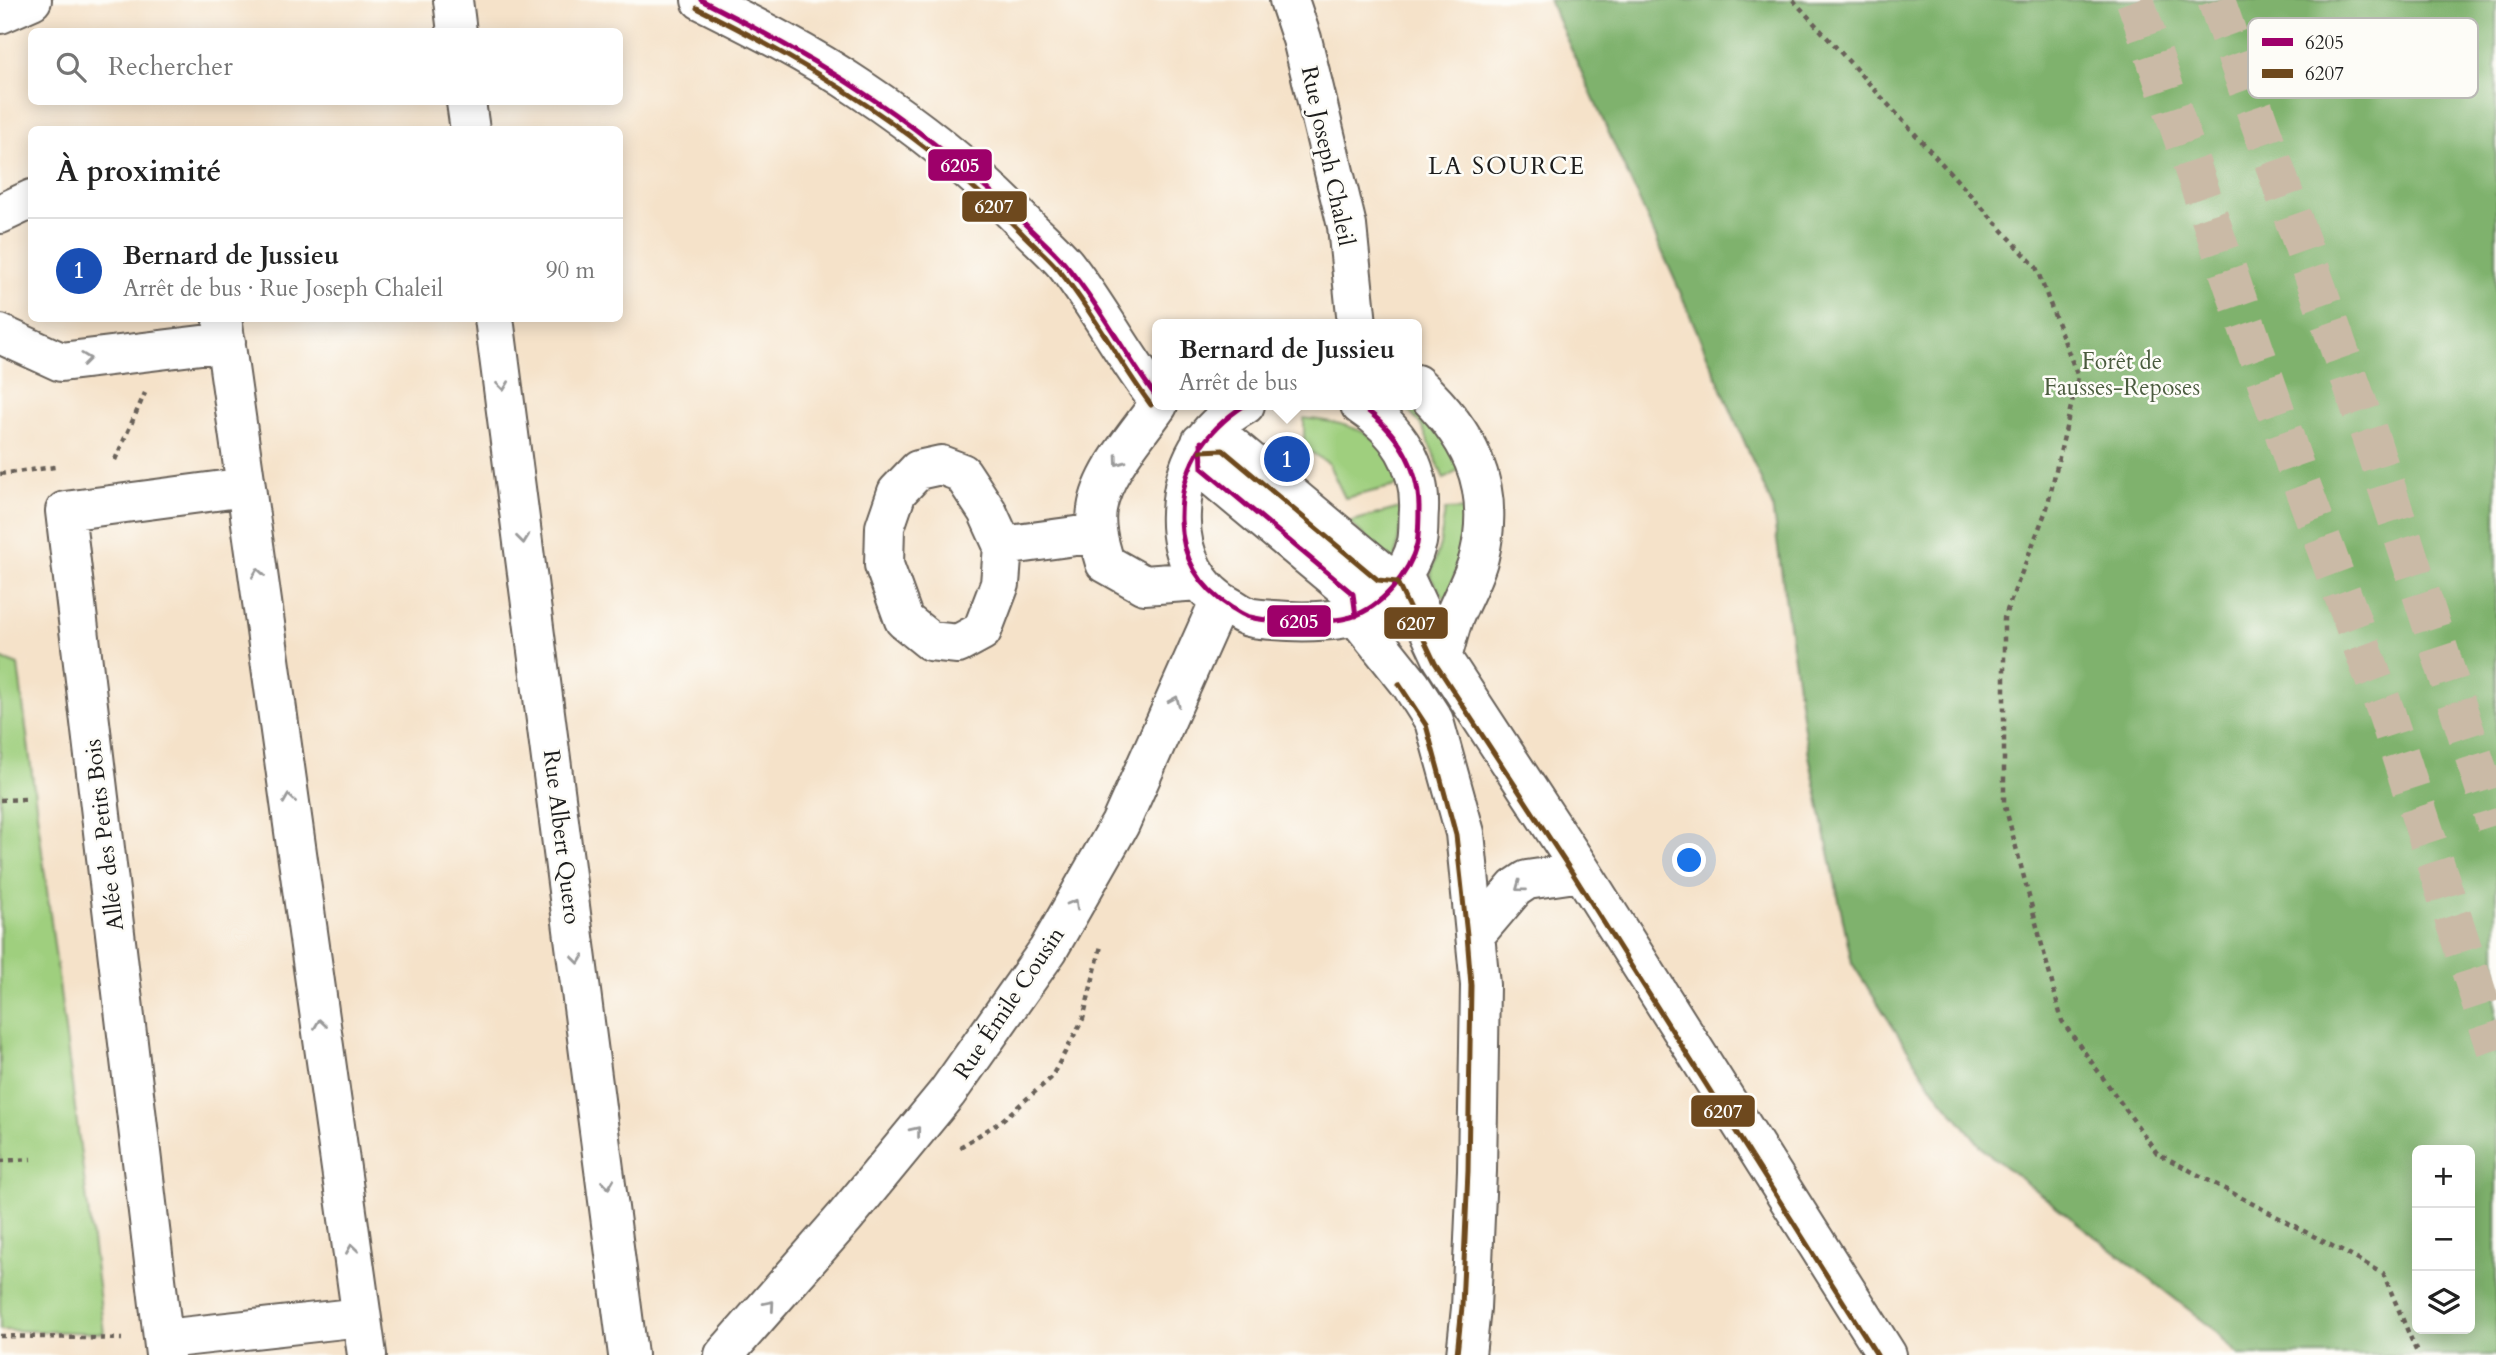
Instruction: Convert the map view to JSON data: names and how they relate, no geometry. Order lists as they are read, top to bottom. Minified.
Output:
{"streets":{"street":["Rue Joseph Chaleil","Allée des Petits Bois","Rue Albert Quero","Rue Émile Cousin"]},"one_way":["Rue Émile Cousin"],"districts":["LA SOURCE"],"parks":["Forêt de Fausses-Reposes"],"lines":["transit line 6205","transit line 6207"],"legend":["6205","6207"],"page":{"search":"Rechercher","heading":"À proximité","list":[{"mark":"1","name":"Bernard de Jussieu","note":"Arrêt de bus · Rue Joseph Chaleil","value":"90 m"}],"popup":["Bernard de Jussieu","Arrêt de bus"],"pins":"1","map_buttons":["+","−"]}}
